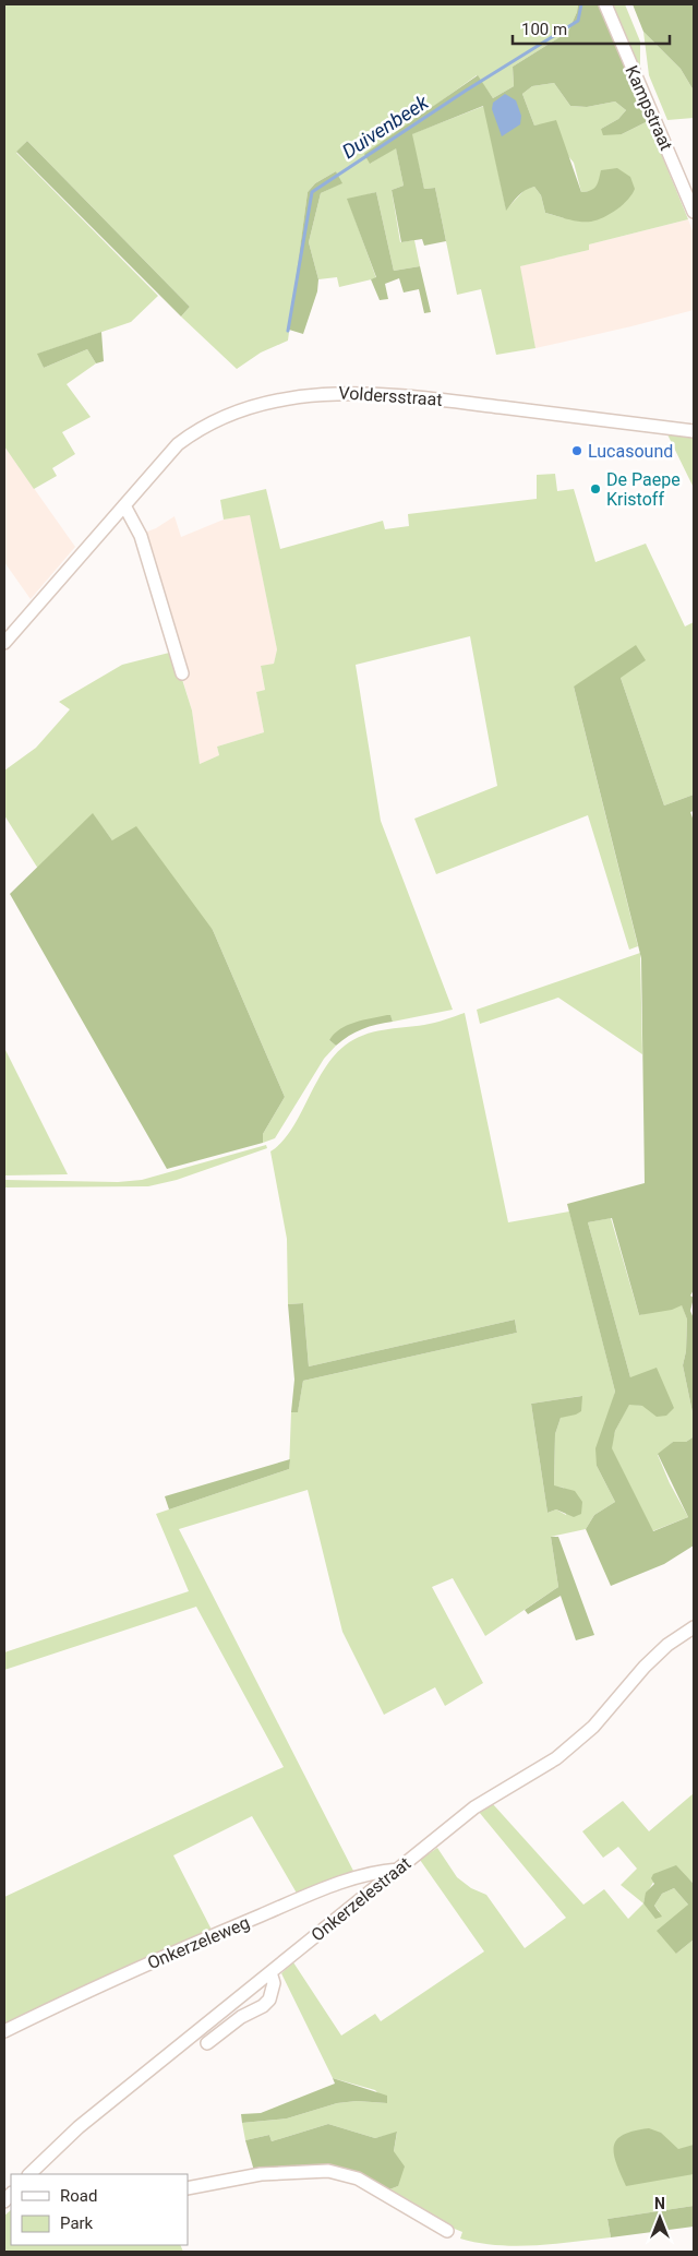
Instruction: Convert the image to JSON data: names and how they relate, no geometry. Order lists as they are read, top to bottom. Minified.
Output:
{"streets":{"street":["Kampstraat","Voldersstraat","Onkerzelestraat","Onkerzeleweg"]},"crossings":[["Onkerzelestraat","Onkerzeleweg"]],"water":["Duivenbeek"],"places":["Lucasound","De Paepe Kristoff"],"legend":["Road","Park"],"scale_bar":"100 m","north":"top"}
